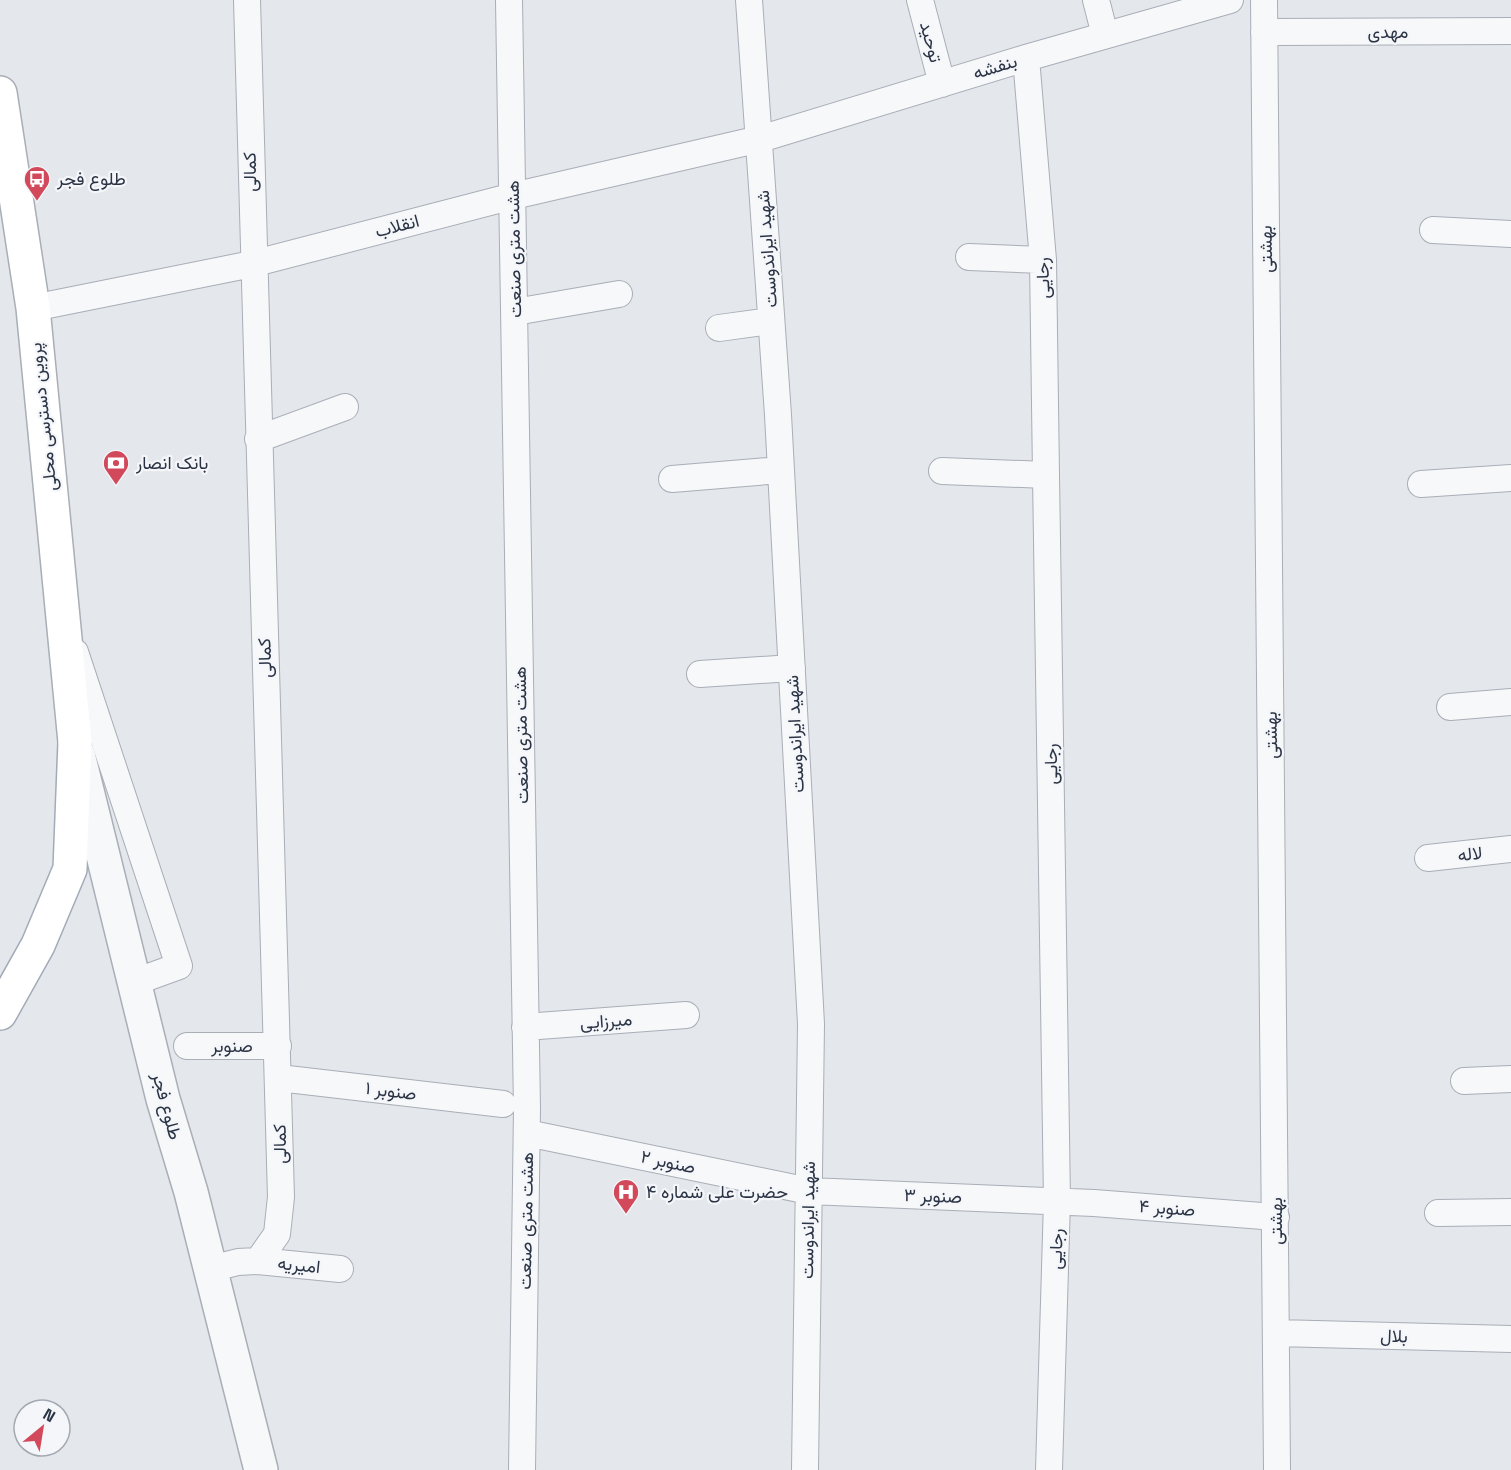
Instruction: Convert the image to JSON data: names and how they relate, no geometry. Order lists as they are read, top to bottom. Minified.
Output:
{"streets":{"main road":["پروین دسترسی محلی"],"street":["مهدی","توحید","بنفشه","کمالی","انقلاب","هشت متری صنعت","شهید ایراندوست","بهشتی","رجایی","لاله","میرزایی","صنوبر","صنوبر ۱","طلوع فجر","صنوبر ۲","صنوبر ۳","صنوبر ۴","امیریه","بلال"]},"crossings":[["مهدی","بهشتی"],["توحید","بنفشه"],["بنفشه","انقلاب"],["بنفشه","شهید ایراندوست"],["بنفشه","رجایی"],["کمالی","انقلاب"],["کمالی","صنوبر"],["کمالی","صنوبر ۱"],["کمالی","امیریه"],["انقلاب","هشت متری صنعت"],["انقلاب","شهید ایراندوست"],["انقلاب","پروین دسترسی محلی"],["هشت متری صنعت","میرزایی"],["هشت متری صنعت","صنوبر ۲"],["شهید ایراندوست","صنوبر ۲"],["شهید ایراندوست","صنوبر ۳"],["بهشتی","صنوبر ۴"],["بهشتی","بلال"],["رجایی","صنوبر ۳"],["رجایی","صنوبر ۴"],["پروین دسترسی محلی","طلوع فجر"],["صنوبر ۲","صنوبر ۳"],["صنوبر ۳","صنوبر ۴"]],"places":{"bus stop":["طلوع فجر"],"bank":["بانک انصار"],"hospital":["حضرت علی شماره ۴"]},"north":"top right"}
